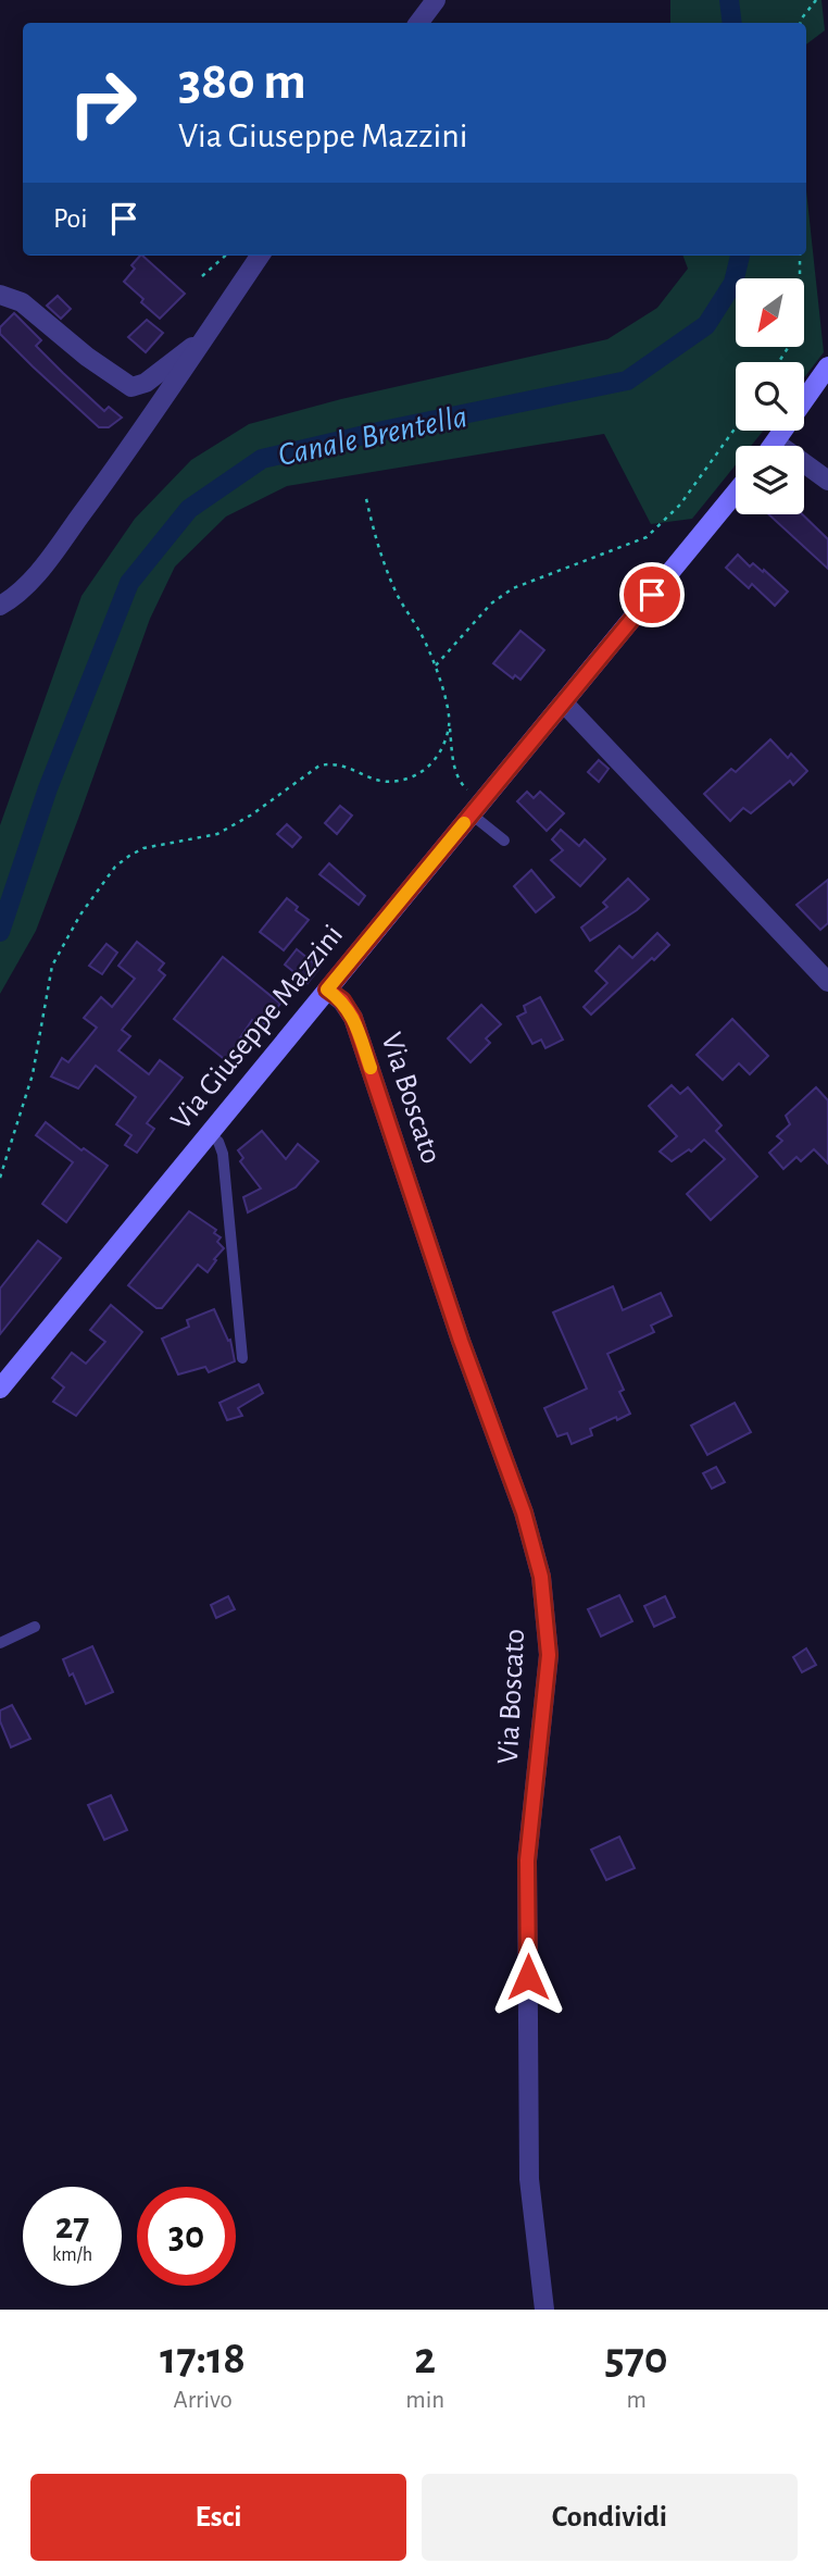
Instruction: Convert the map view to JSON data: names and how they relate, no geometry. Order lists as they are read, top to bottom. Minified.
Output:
{"streets":{"main road":["Via Giuseppe Mazzini"],"street":["Via Boscato"]},"crossings":[["Via Giuseppe Mazzini","Via Boscato"]],"water":["Canale Brentella"],"north":"bottom left","page":{"turn":["380 m","Via Giuseppe Mazzini"],"then":"Poi","speed":"27 km/h","limit":"30","eta":["17:18","Arrivo","2","min","570","m"],"buttons":["Esci","Condividi"]}}
